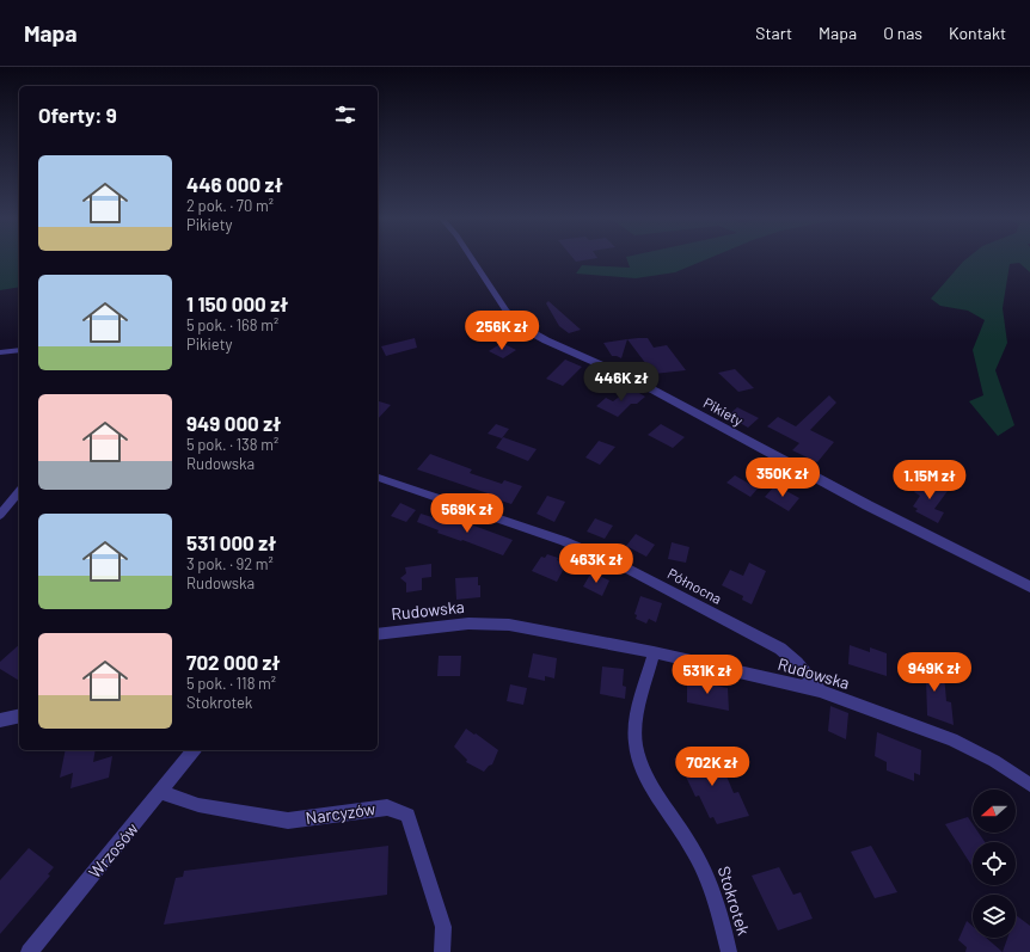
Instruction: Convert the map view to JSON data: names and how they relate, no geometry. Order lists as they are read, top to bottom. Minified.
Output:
{"streets":{"street":["Pikiety","Północna","Rudowska","Narcyzów","Wrzosów","Stokrotek"]},"crossings":[["Północna","Rudowska"],["Rudowska","Stokrotek"],["Narcyzów","Wrzosów"]],"north":"left","page":{"header":"Mapa","nav":["Start","Mapa","O nas","Kontakt"],"heading":"Oferty: 9","list":[{"name":"446 000 zł","note":"2 pok. · 70 m² · Pikiety"},{"name":"1 150 000 zł","note":"5 pok. · 168 m² · Pikiety"},{"name":"949 000 zł","note":"5 pok. · 138 m² · Rudowska"},{"name":"531 000 zł","note":"3 pok. · 92 m² · Rudowska"},{"name":"702 000 zł","note":"5 pok. · 118 m² · Stokrotek"}],"price":["256K zł","446K zł","350K zł","1.15M zł","569K zł","463K zł","949K zł","531K zł","702K zł"]}}
